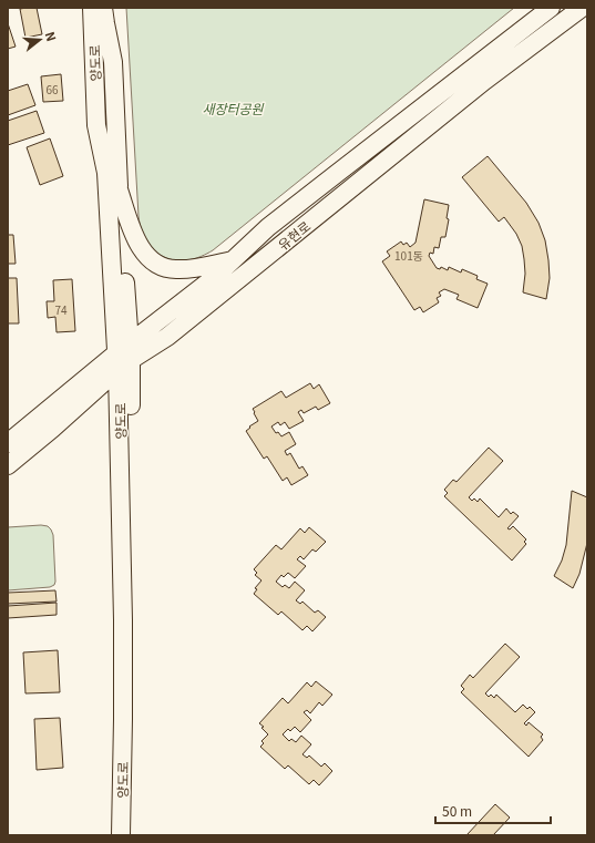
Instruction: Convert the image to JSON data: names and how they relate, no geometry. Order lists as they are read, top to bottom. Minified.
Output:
{"streets":{"street":["양도로","유현로"]},"crossings":[["양도로","유현로"]],"parks":["새장터공원"],"house_numbers":["66","101동","74"],"scale_bar":"50 m","north":"right"}
